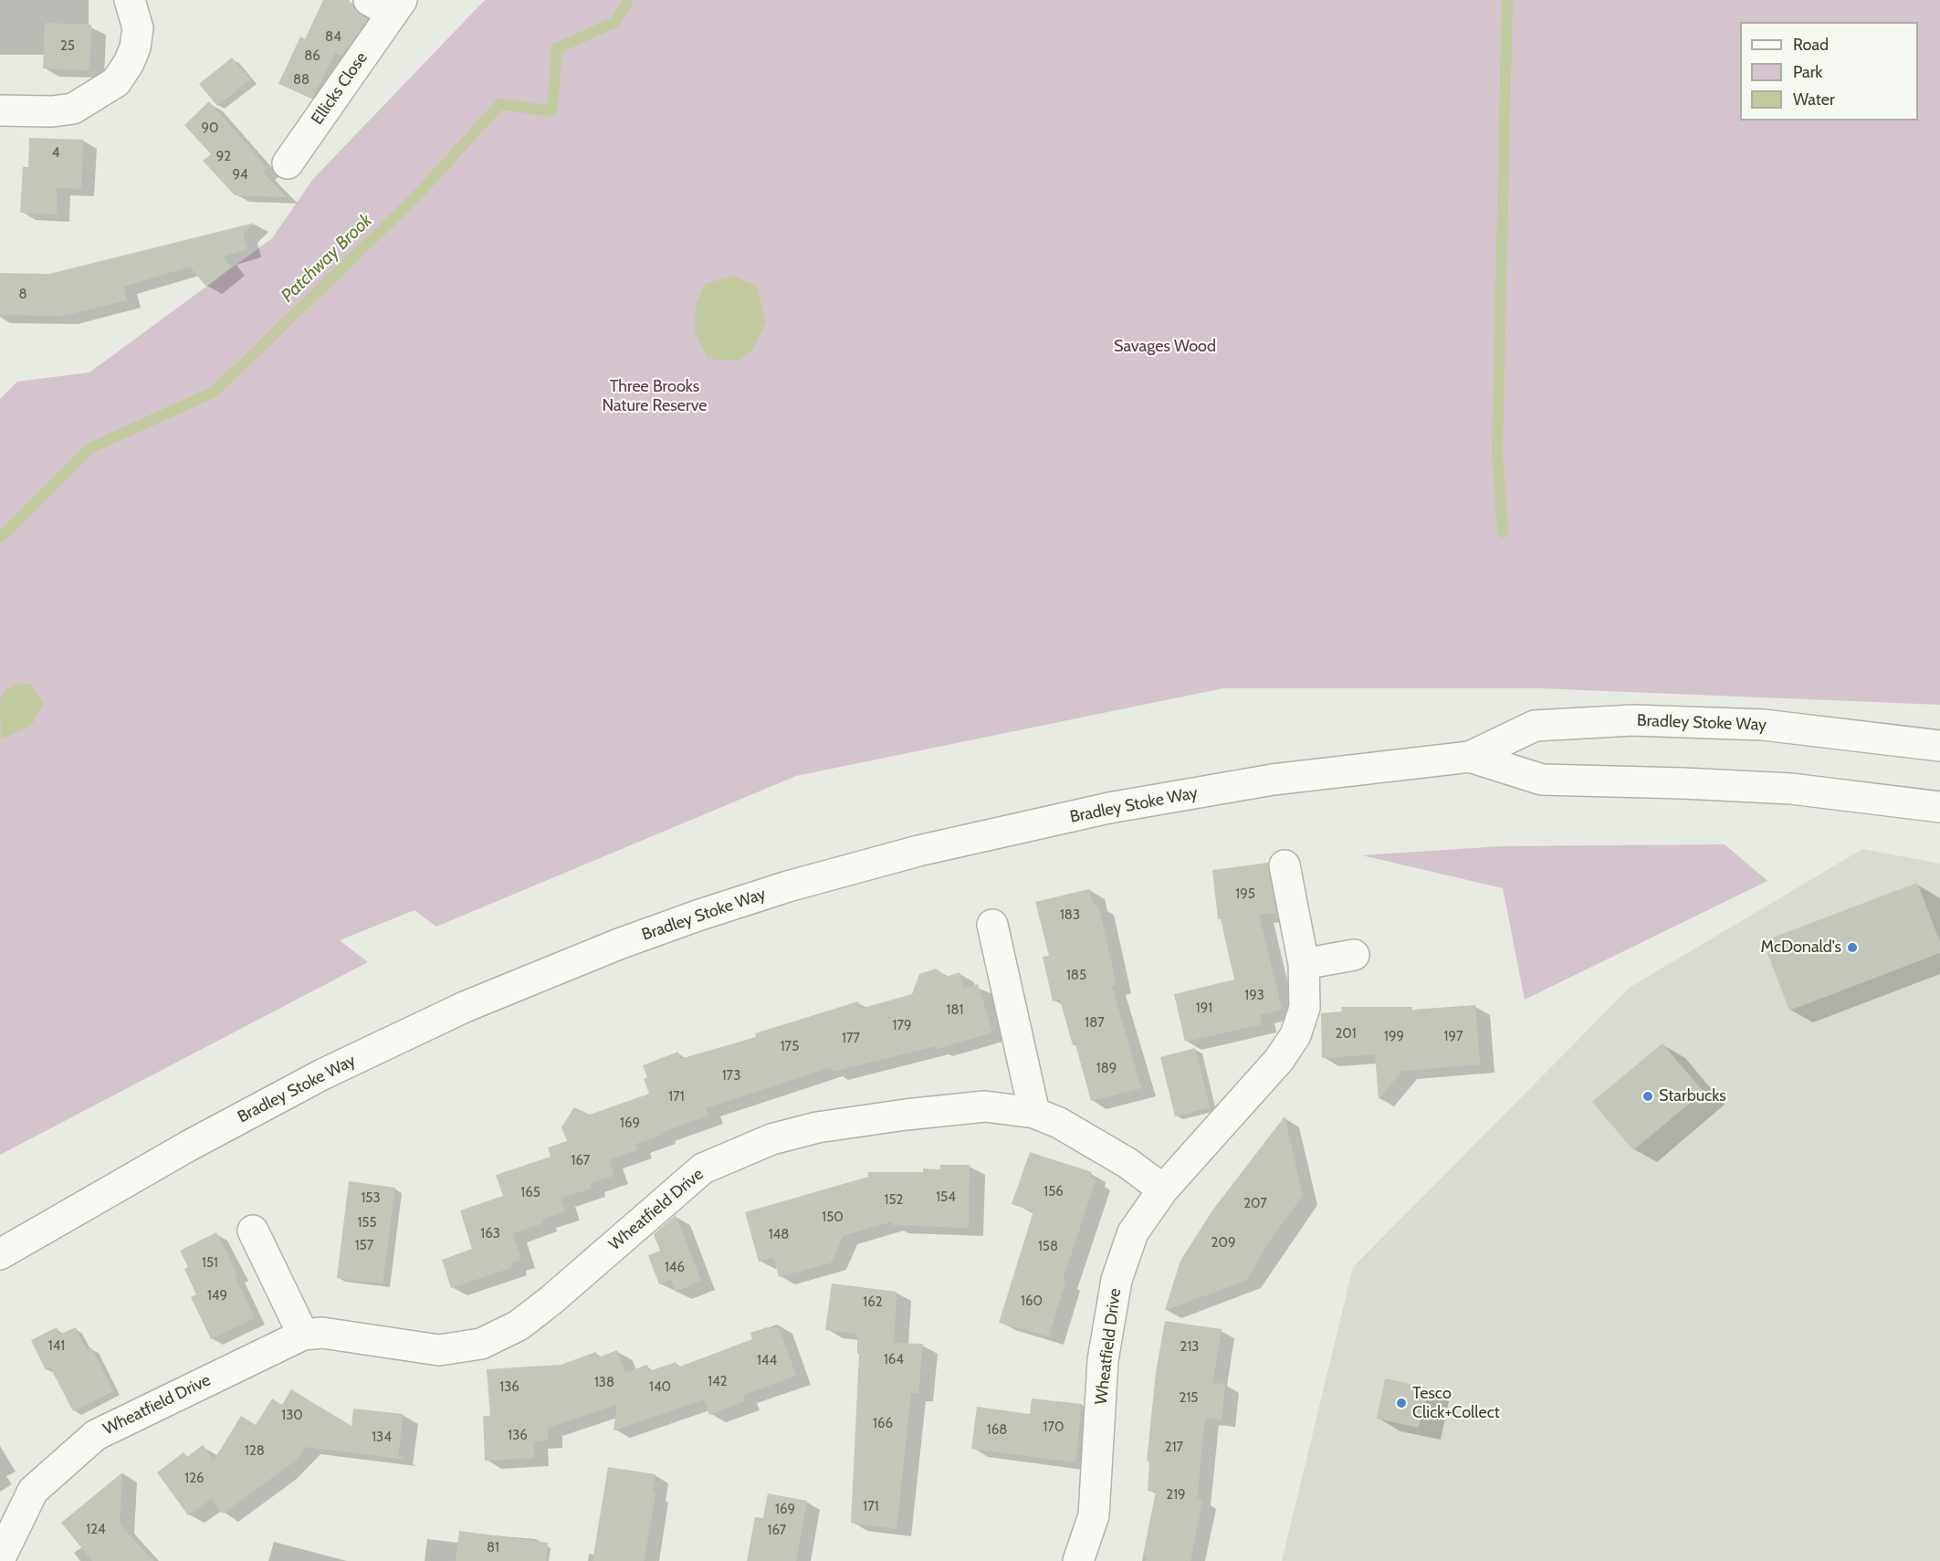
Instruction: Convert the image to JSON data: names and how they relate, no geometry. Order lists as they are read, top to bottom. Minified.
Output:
{"streets":{"street":["Ellicks Close","Bradley Stoke Way","Wheatfield Drive"]},"water":["Patchway Brook"],"parks":["Savages Wood","Three Brooks Nature Reserve"],"places":["McDonald's","Starbucks","Tesco Click+Collect"],"house_numbers":["84","25","86","88","90","4","92","94","8","195","183","185","193","191","181","187","179","201","199","197","177","175","189","173","171","169","167","156","165","154","153","152","207","150","155","163","148","209","157","158","151","146","149","160","162","141","213","164","144","142","138","136","140","215","130","166","170","168","136","134","217","128","126","219","171","169","124","167","81"],"legend":["Road","Park","Water"]}
